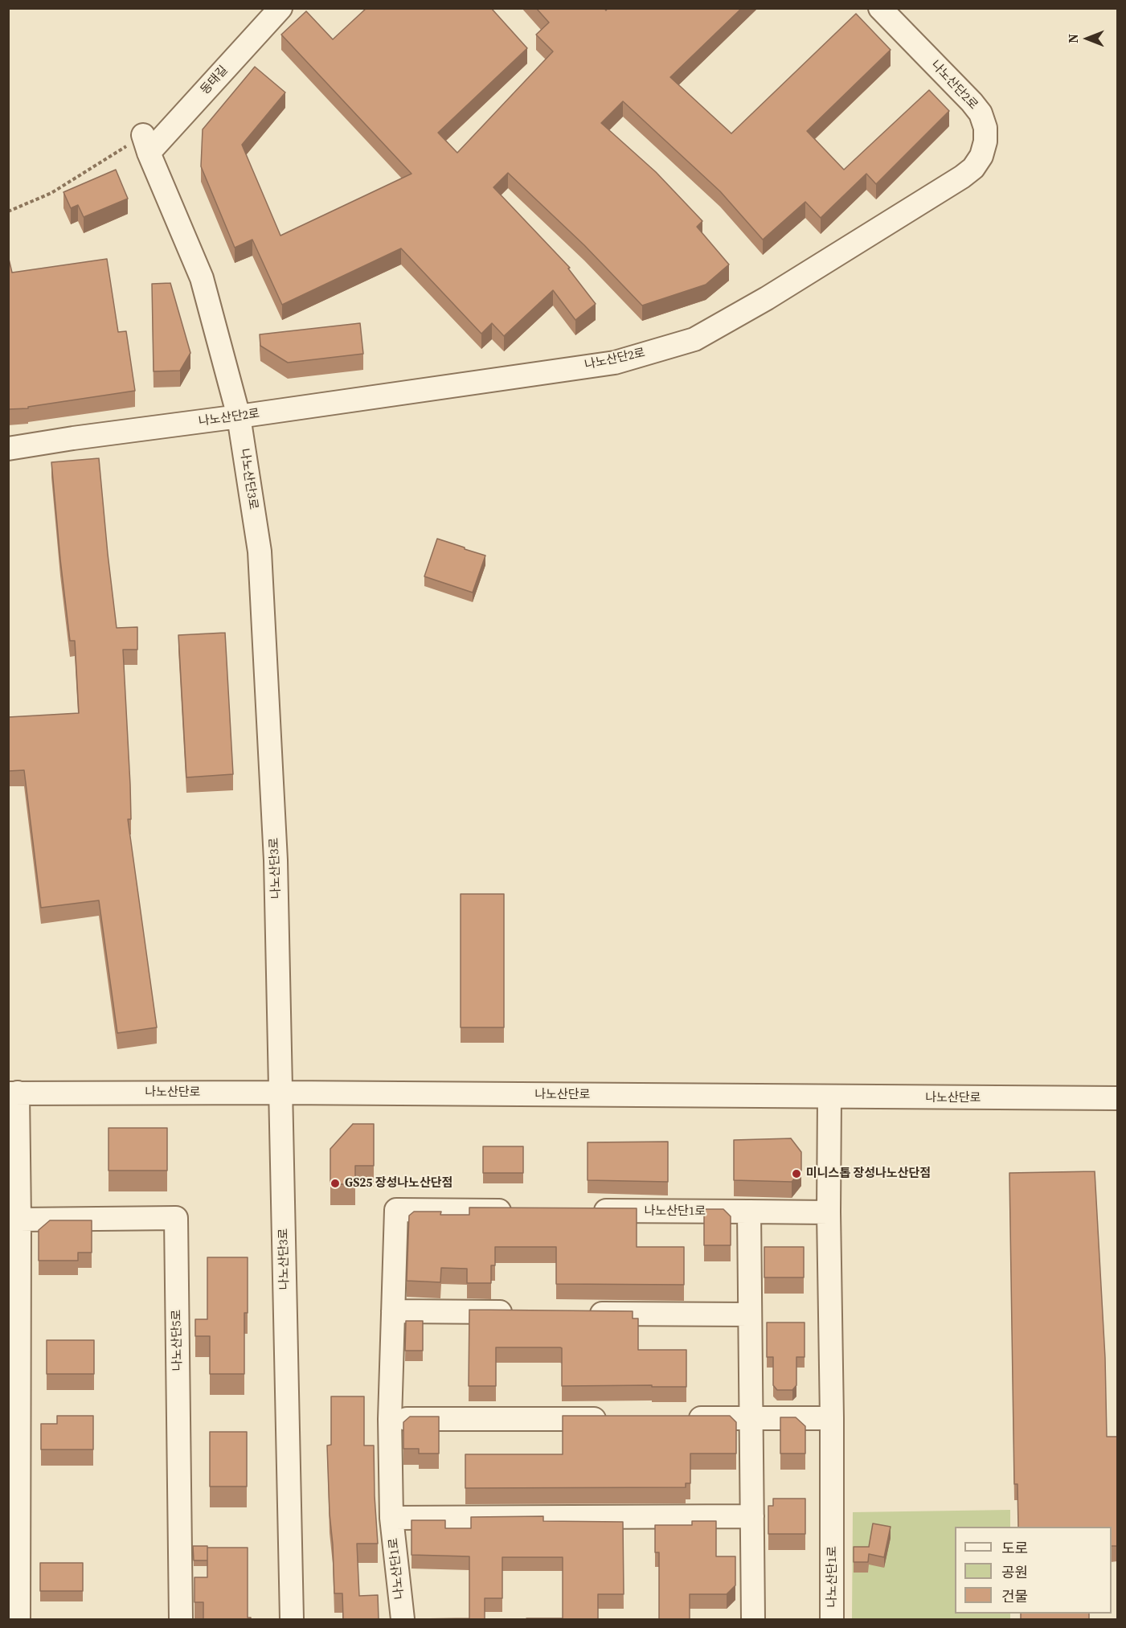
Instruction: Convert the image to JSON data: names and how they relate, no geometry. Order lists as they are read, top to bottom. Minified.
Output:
{"streets":{"street":["동태길","나노산단2로","나노산단3로","나노산단로","나노산단1로","나노산단5로"]},"crossings":[["동태길","나노산단3로"],["나노산단2로","나노산단3로"],["나노산단3로","나노산단로"],["나노산단로","나노산단1로"]],"places":["미니스톱 장성나노산단점","GS25 장성나노산단점"],"legend":["도로","공원","건물"],"north":"left"}
